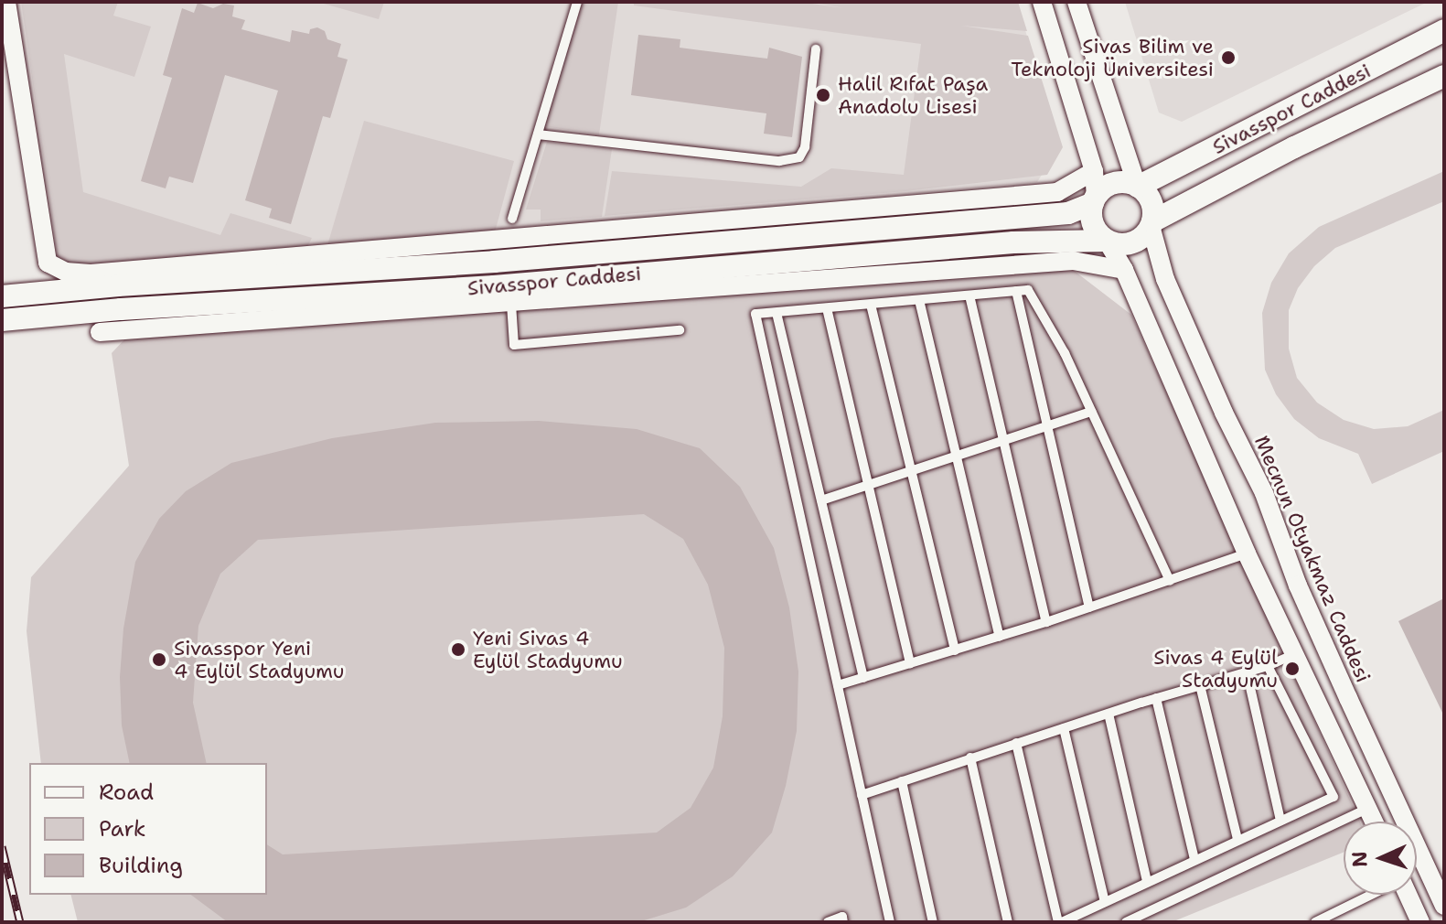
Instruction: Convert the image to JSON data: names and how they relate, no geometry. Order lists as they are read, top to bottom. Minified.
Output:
{"streets":{"street":["Sivasspor Caddesi","Mecnun Otyakmaz Caddesi"]},"crossings":[["Sivasspor Caddesi","Mecnun Otyakmaz Caddesi"]],"places":["Sivas Bilim ve Teknoloji Üniversitesi","Halil Rıfat Paşa Anadolu Lisesi","Yeni Sivas 4 Eylül Stadyumu","Sivasspor Yeni 4 Eylül Stadyumu","Sivas 4 Eylül Stadyumu"],"legend":["Road","Park","Building"],"north":"left"}
